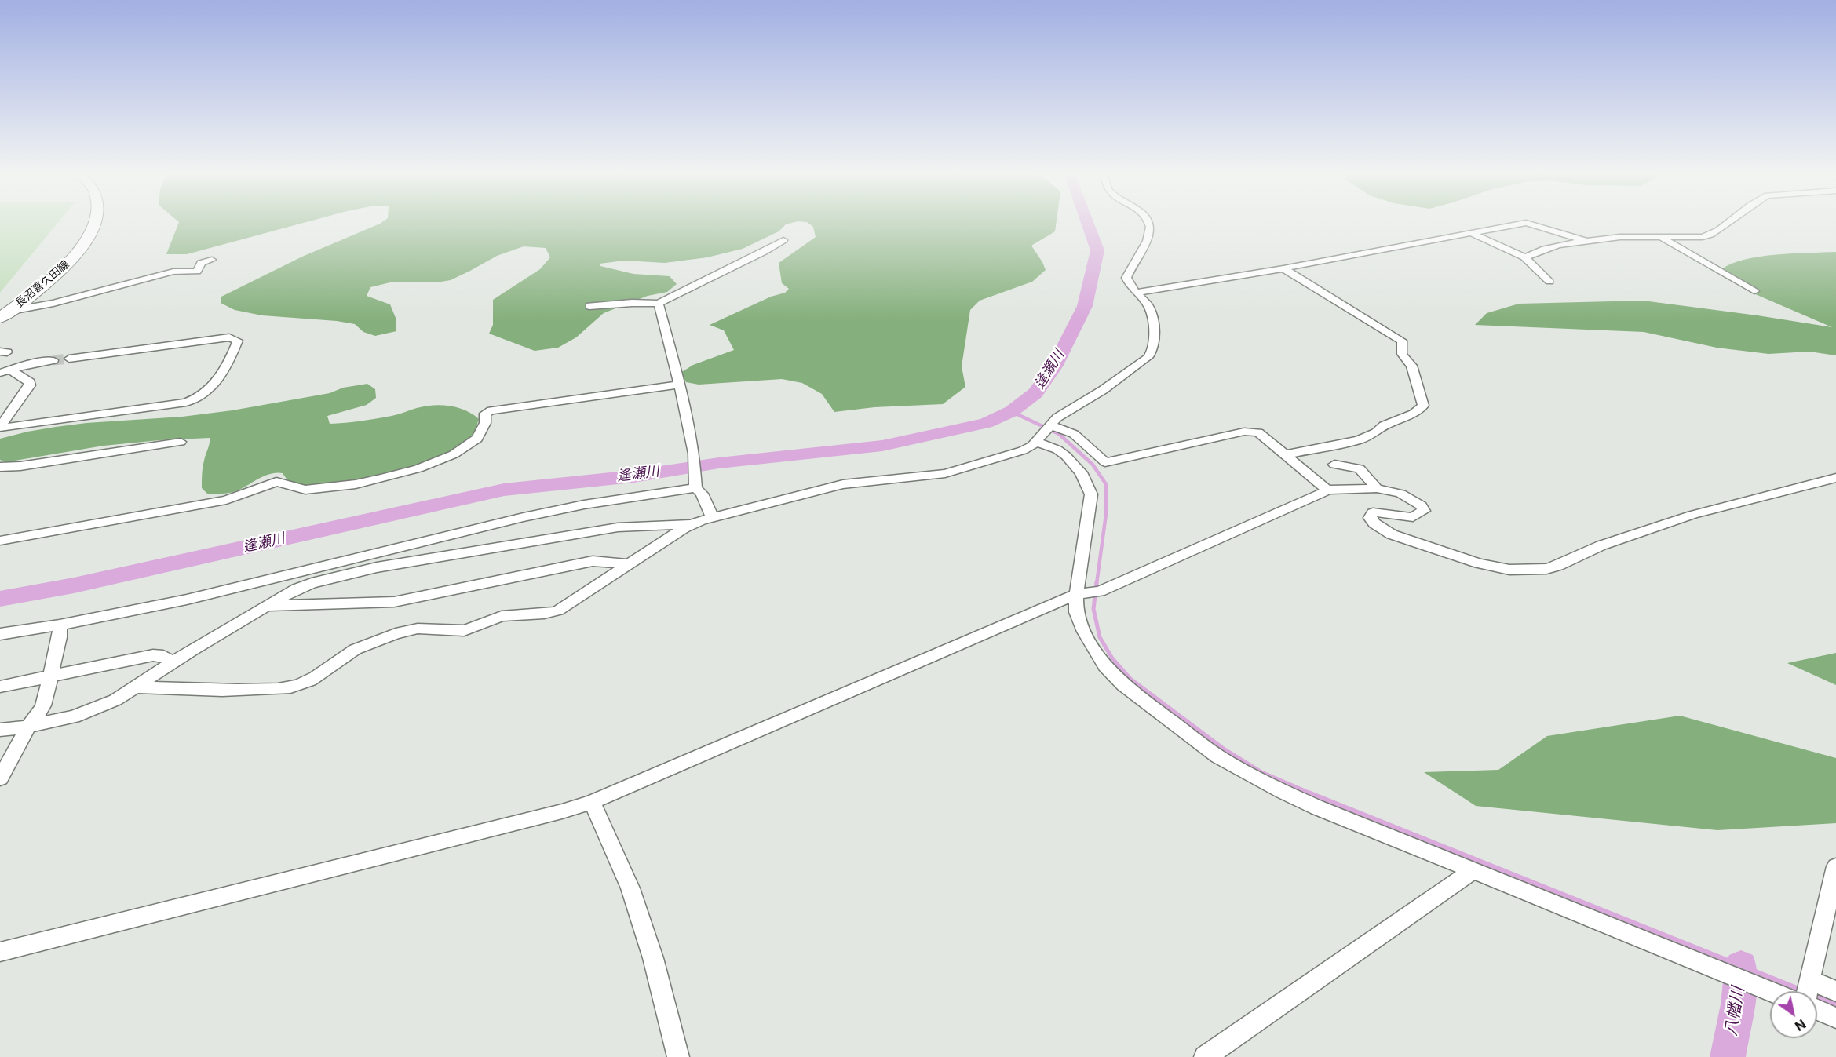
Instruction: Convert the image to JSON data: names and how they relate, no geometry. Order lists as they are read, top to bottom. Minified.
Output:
{"streets":{"main road":["長沼喜久田線"]},"water":["逢瀬川","八幡川"],"north":"bottom right"}
